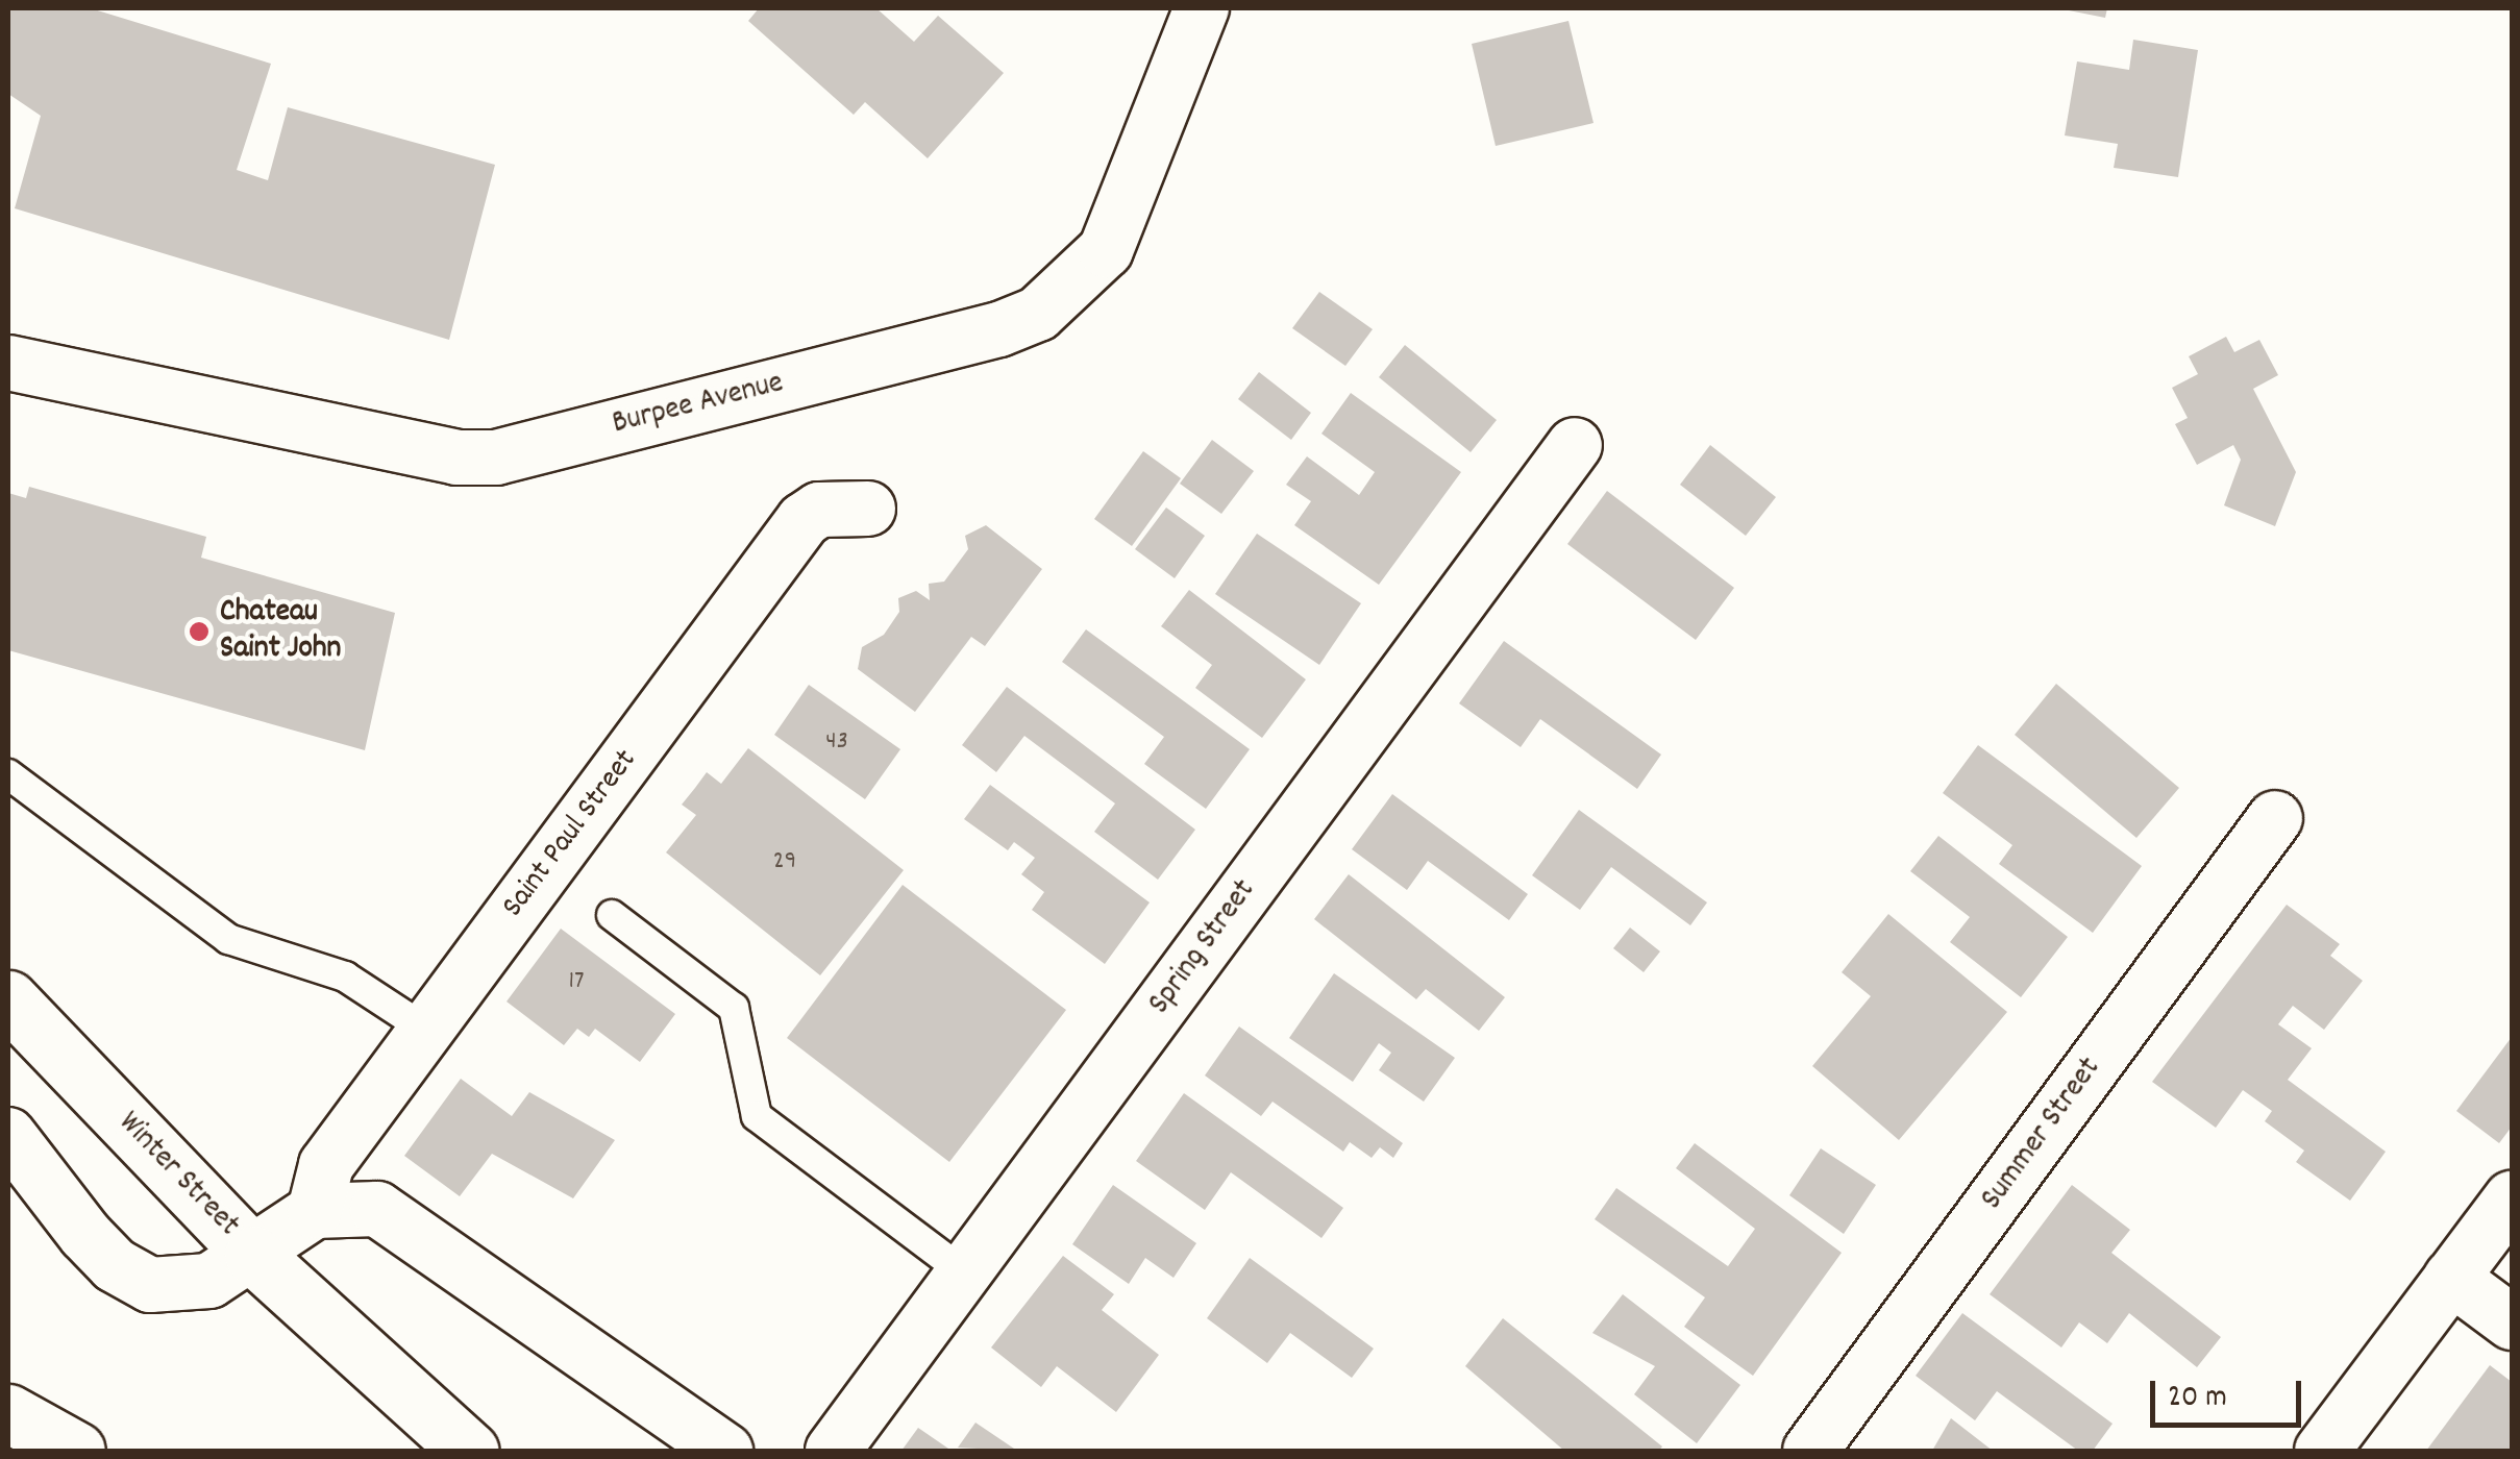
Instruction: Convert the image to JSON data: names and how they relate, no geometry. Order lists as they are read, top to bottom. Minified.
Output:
{"streets":{"main road":["Winter Street"],"street":["Burpee Avenue","Saint Paul Street","Spring Street","Summer Street"]},"places":["Chateau Saint John"],"house_numbers":["43","29","17"],"scale_bar":"20 m"}
